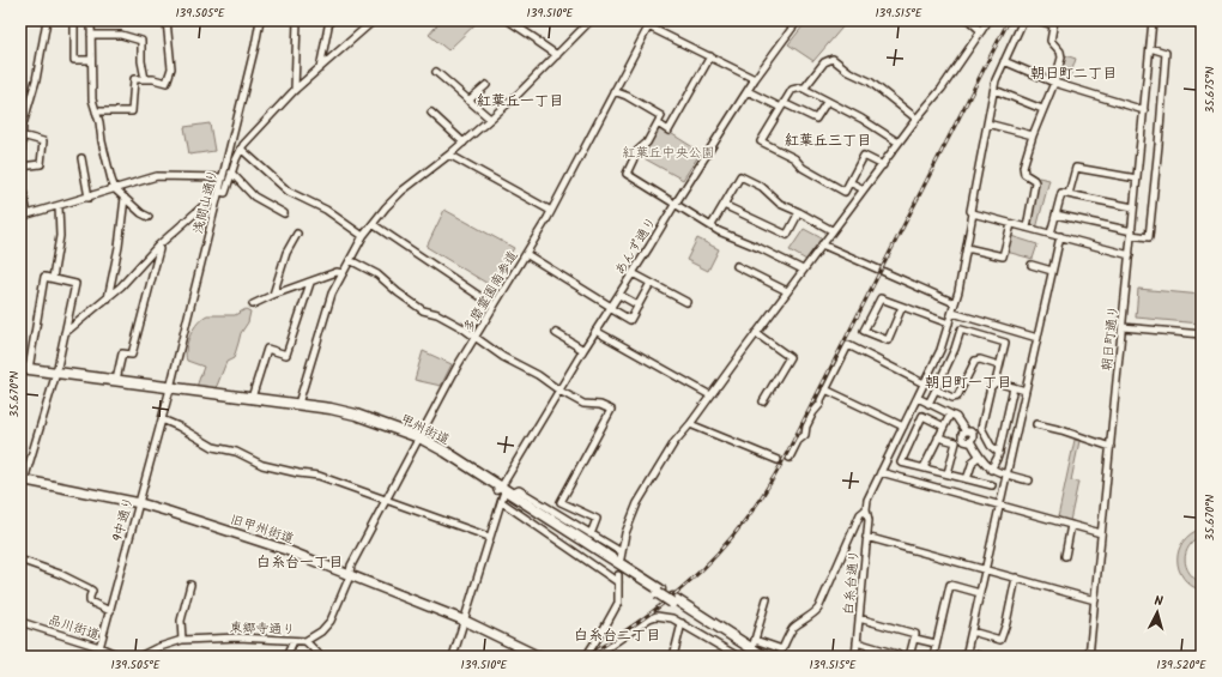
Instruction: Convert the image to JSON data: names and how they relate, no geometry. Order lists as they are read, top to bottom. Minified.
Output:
{"streets":{"highway":["甲州街道"],"main road":["旧甲州街道"],"street":["浅間山通り","あんず通り","多磨霊園南参道","朝日町通り","9中通り","白糸台通り","品川街道","東郷寺通り"]},"crossings":[["浅間山通り","甲州街道"],["浅間山通り","9中通り"],["あんず通り","甲州街道"],["あんず通り","旧甲州街道"],["多磨霊園南参道","甲州街道"],["多磨霊園南参道","旧甲州街道"],["多磨霊園南参道","東郷寺通り"],["甲州街道","9中通り"],["9中通り","旧甲州街道"],["9中通り","品川街道"],["旧甲州街道","東郷寺通り"]],"districts":["朝日町二丁目","紅葉丘一丁目","紅葉丘三丁目","朝日町一丁目","白糸台一丁目","白糸台二丁目"],"parks":["紅葉丘中央公園"],"north":"top","coordinates":["139.505°E","139.510°E","139.515°E","35.675°N","35.670°N","139.520°E"]}
